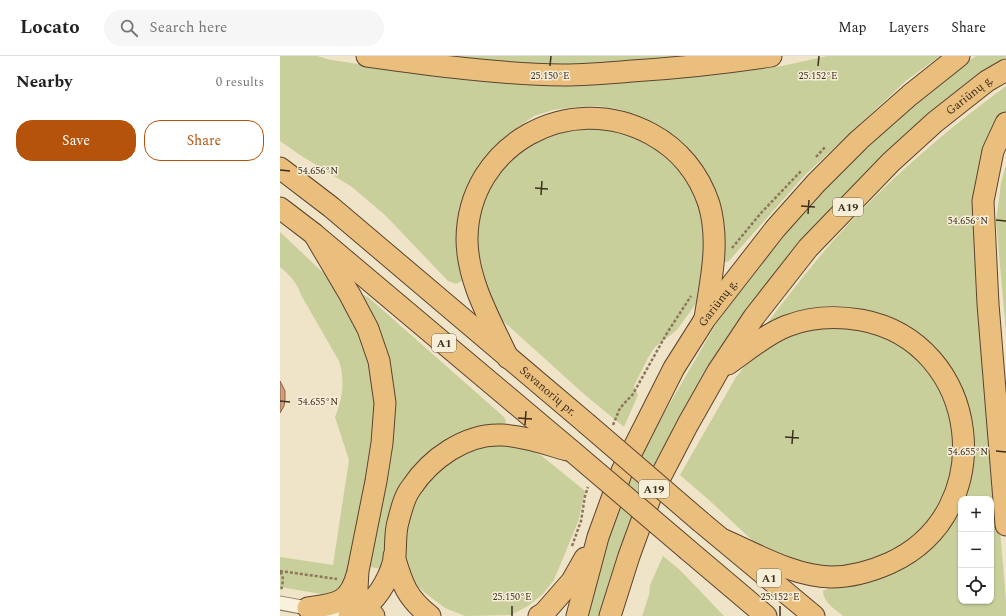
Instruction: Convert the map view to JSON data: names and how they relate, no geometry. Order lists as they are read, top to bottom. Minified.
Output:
{"streets":{"highway":["Gariūnų g.","A19","A1","Savanorių pr."]},"page":{"header":"Locato","search":"Search here","nav":["Map","Layers","Share"],"heading":["Nearby","0 results"],"buttons":["Save","Share"],"map_buttons":["+","−"]},"coordinates":["25.150°E","25.152°E","54.656°N","54.655°N"]}
